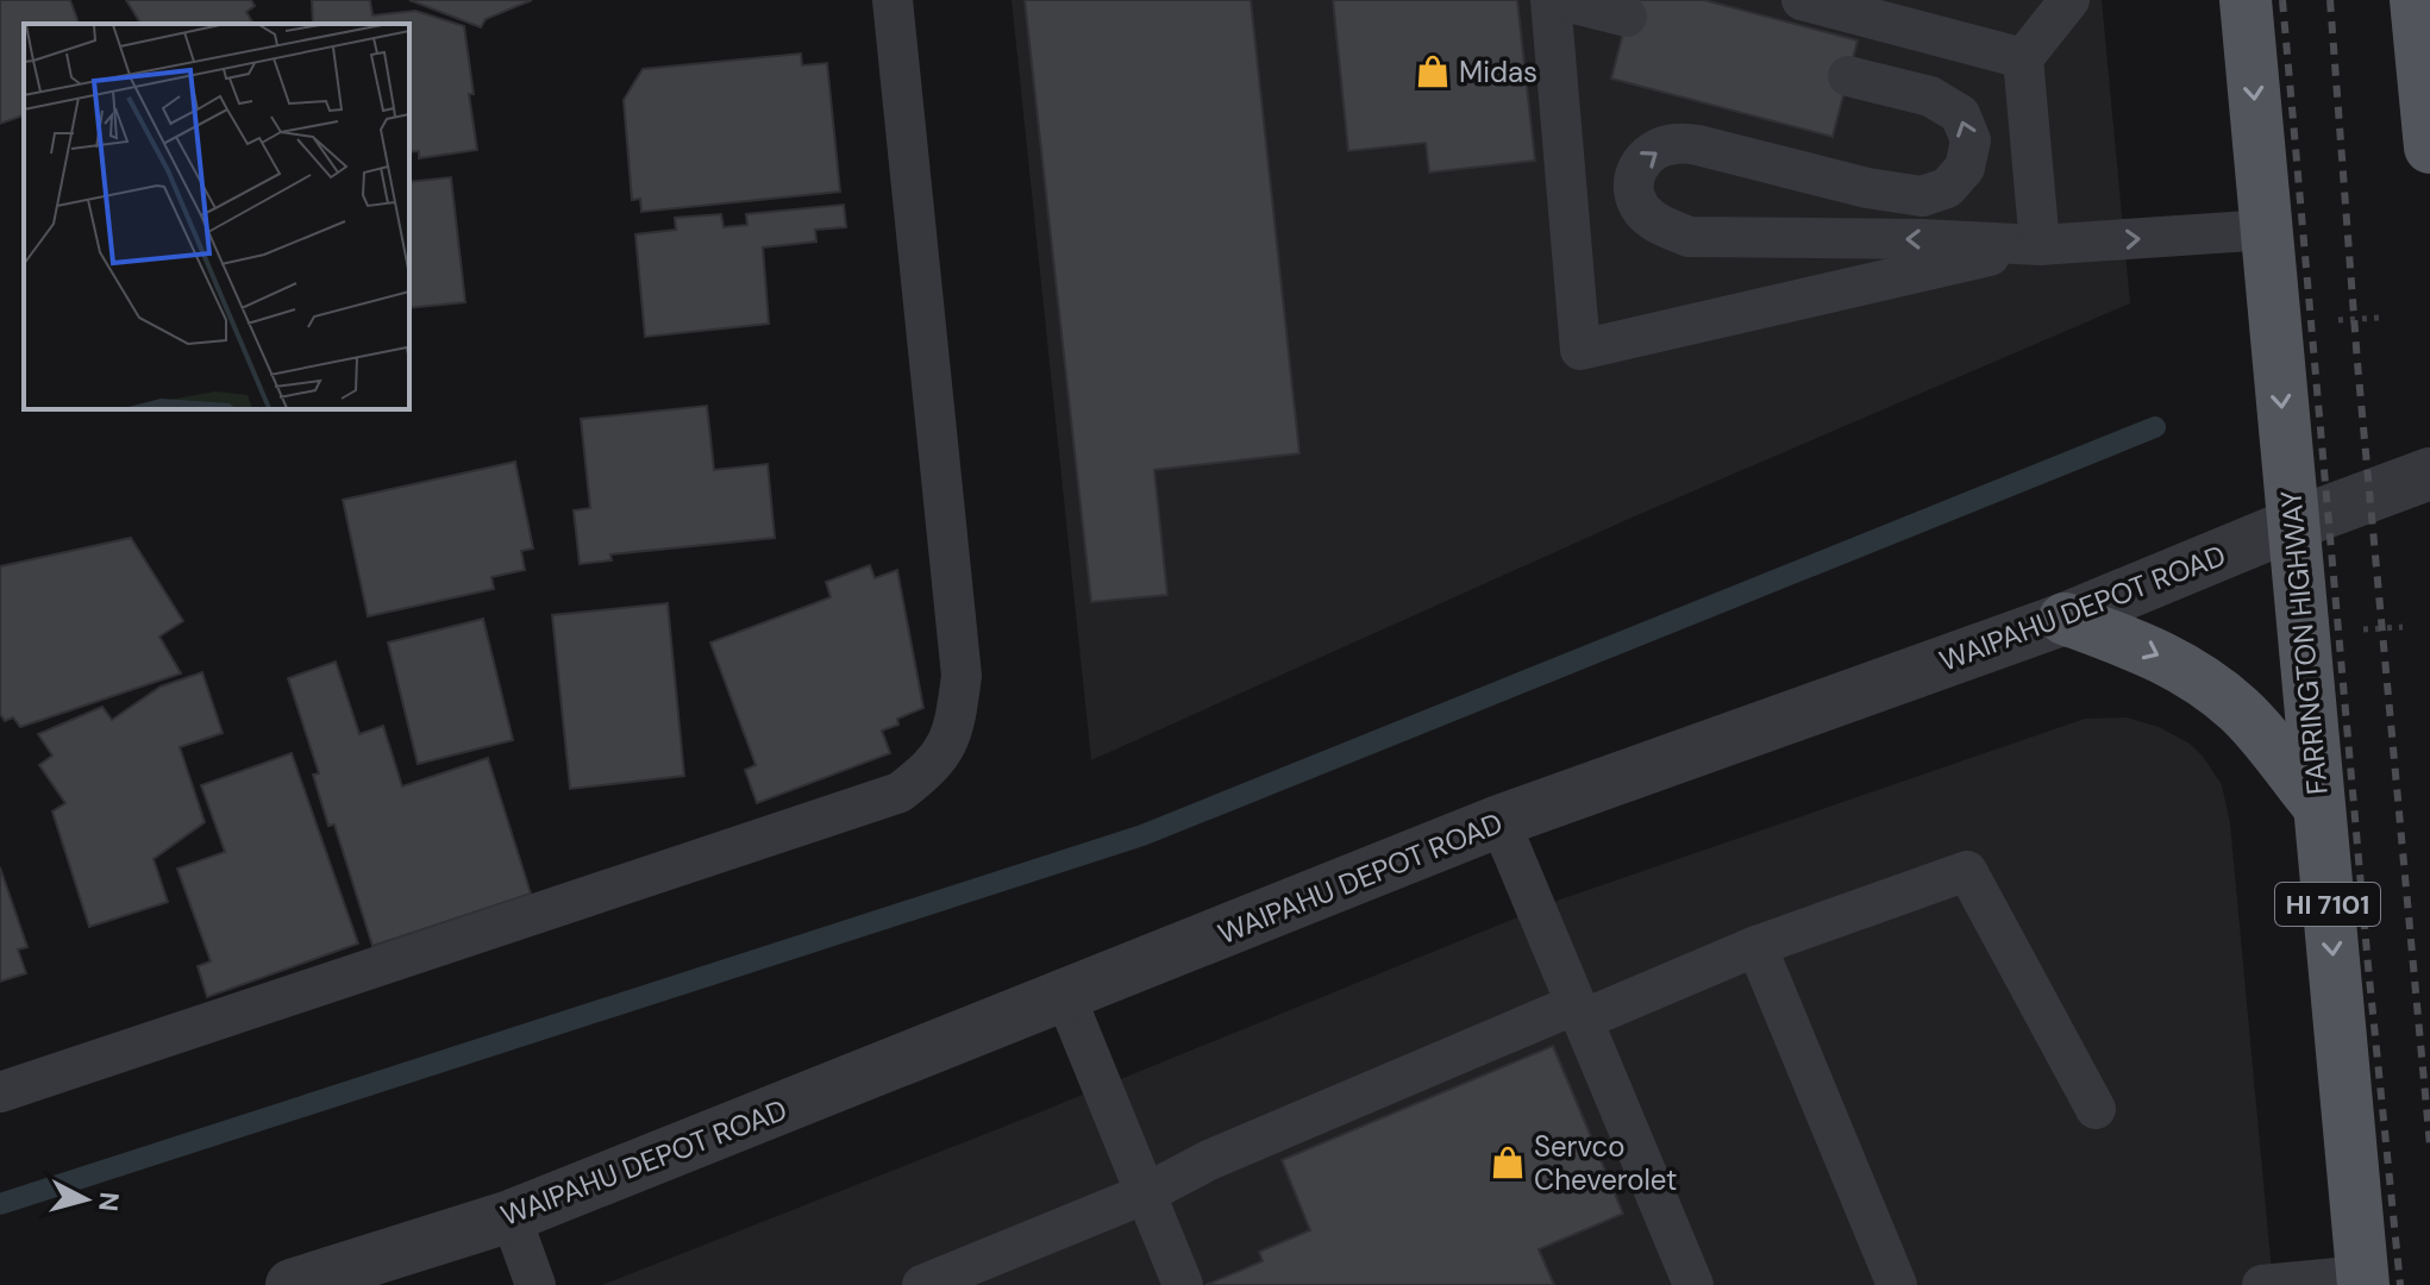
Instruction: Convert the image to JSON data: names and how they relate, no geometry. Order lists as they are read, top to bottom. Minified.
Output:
{"streets":{"main road":["FARRINGTON HIGHWAY","HI 7101"],"street":["WAIPAHU DEPOT ROAD"]},"crossings":[["WAIPAHU DEPOT ROAD","FARRINGTON HIGHWAY"]],"one_way":["FARRINGTON HIGHWAY"],"places":{"shop":["Midas","Servco Cheverolet"]},"north":"right"}
